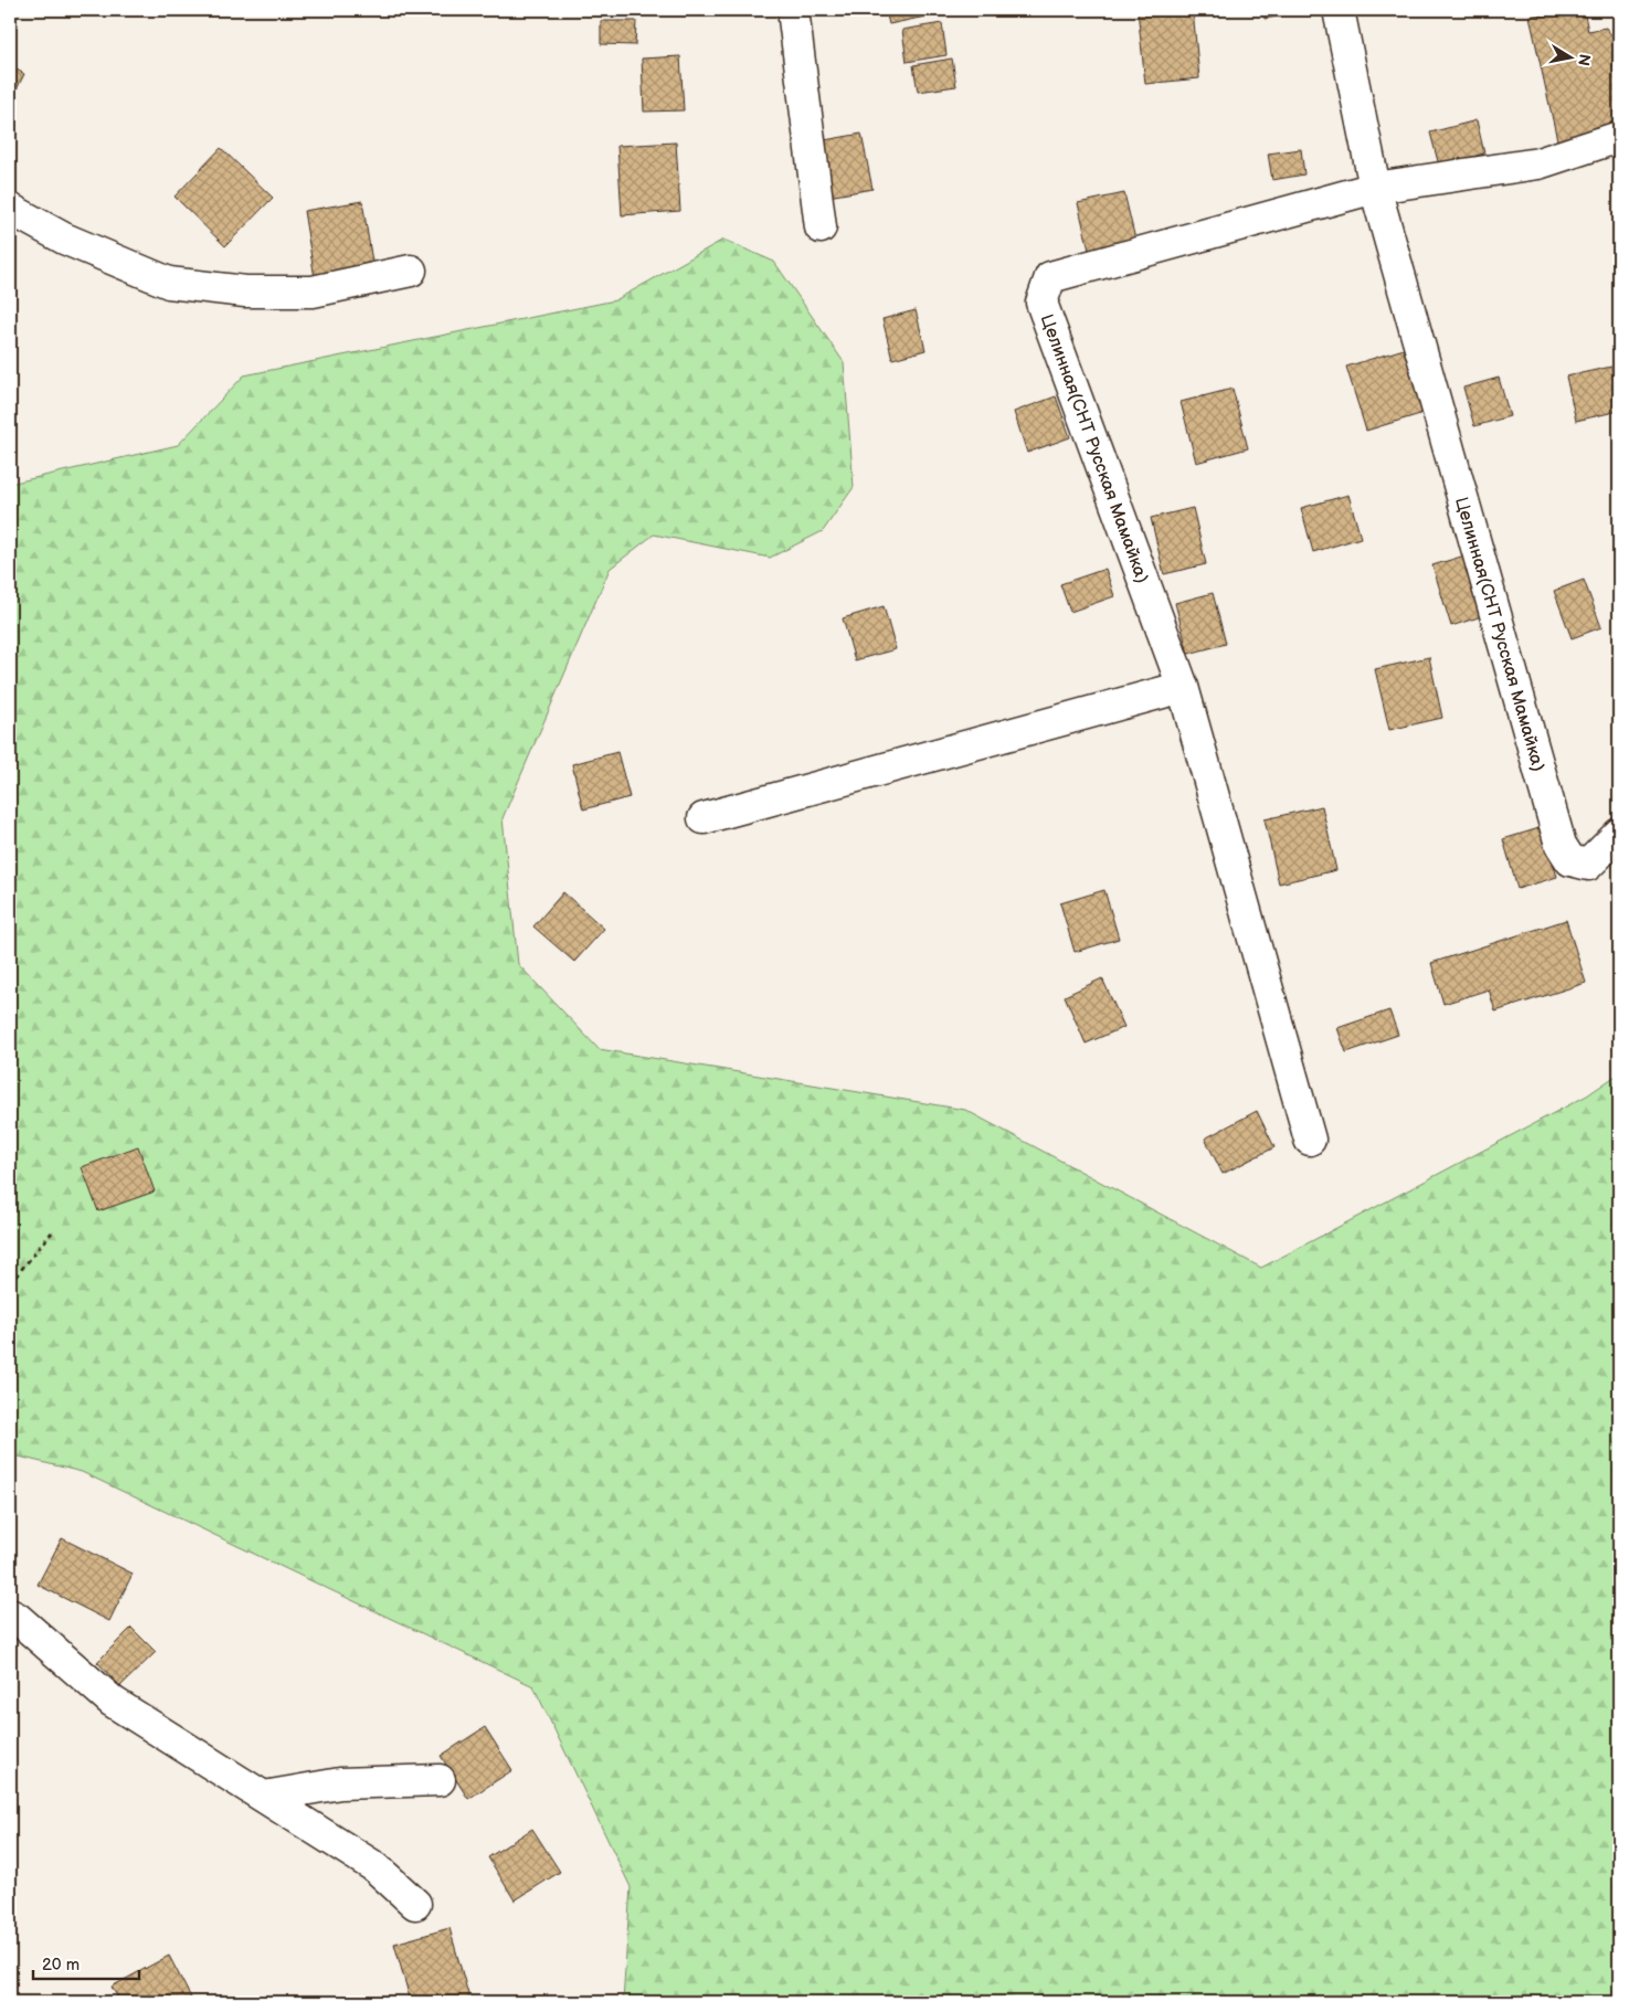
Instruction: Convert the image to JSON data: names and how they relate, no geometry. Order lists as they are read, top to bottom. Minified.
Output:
{"streets":{"street":["Целинная(СНТ Русская Мамайка)"]},"scale_bar":"20 m","north":"right"}
